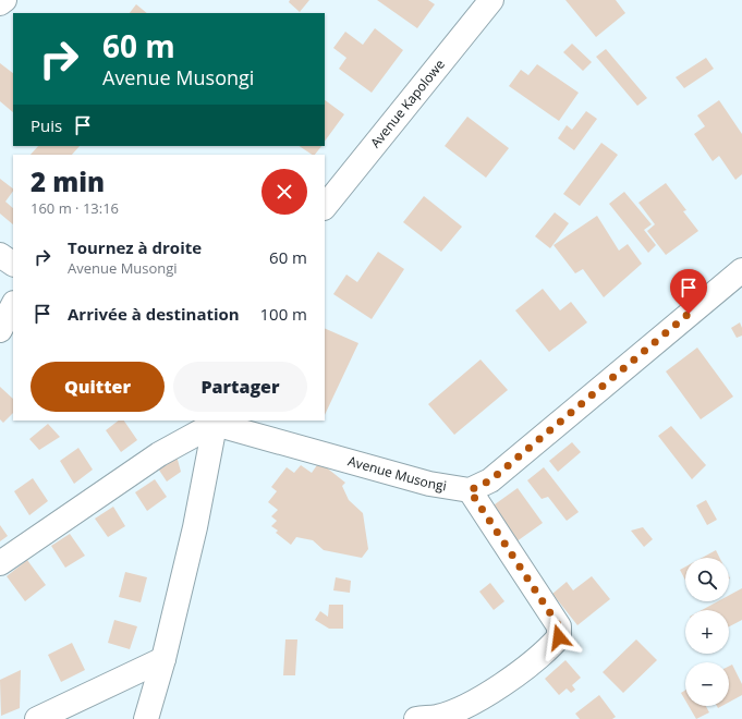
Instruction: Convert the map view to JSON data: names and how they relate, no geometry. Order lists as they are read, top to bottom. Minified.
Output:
{"streets":{"street":["Avenue Kapolowe","Avenue Musongi"]},"page":{"turn":["60 m","Avenue Musongi"],"then":"Puis","heading":["2 min","160 m · 13:16"],"list":[{"name":"Tournez à droite","note":"Avenue Musongi","value":"60 m"},{"name":"Arrivée à destination","value":"100 m"}],"buttons":["Quitter","Partager"],"map_buttons":["+","−"]}}
